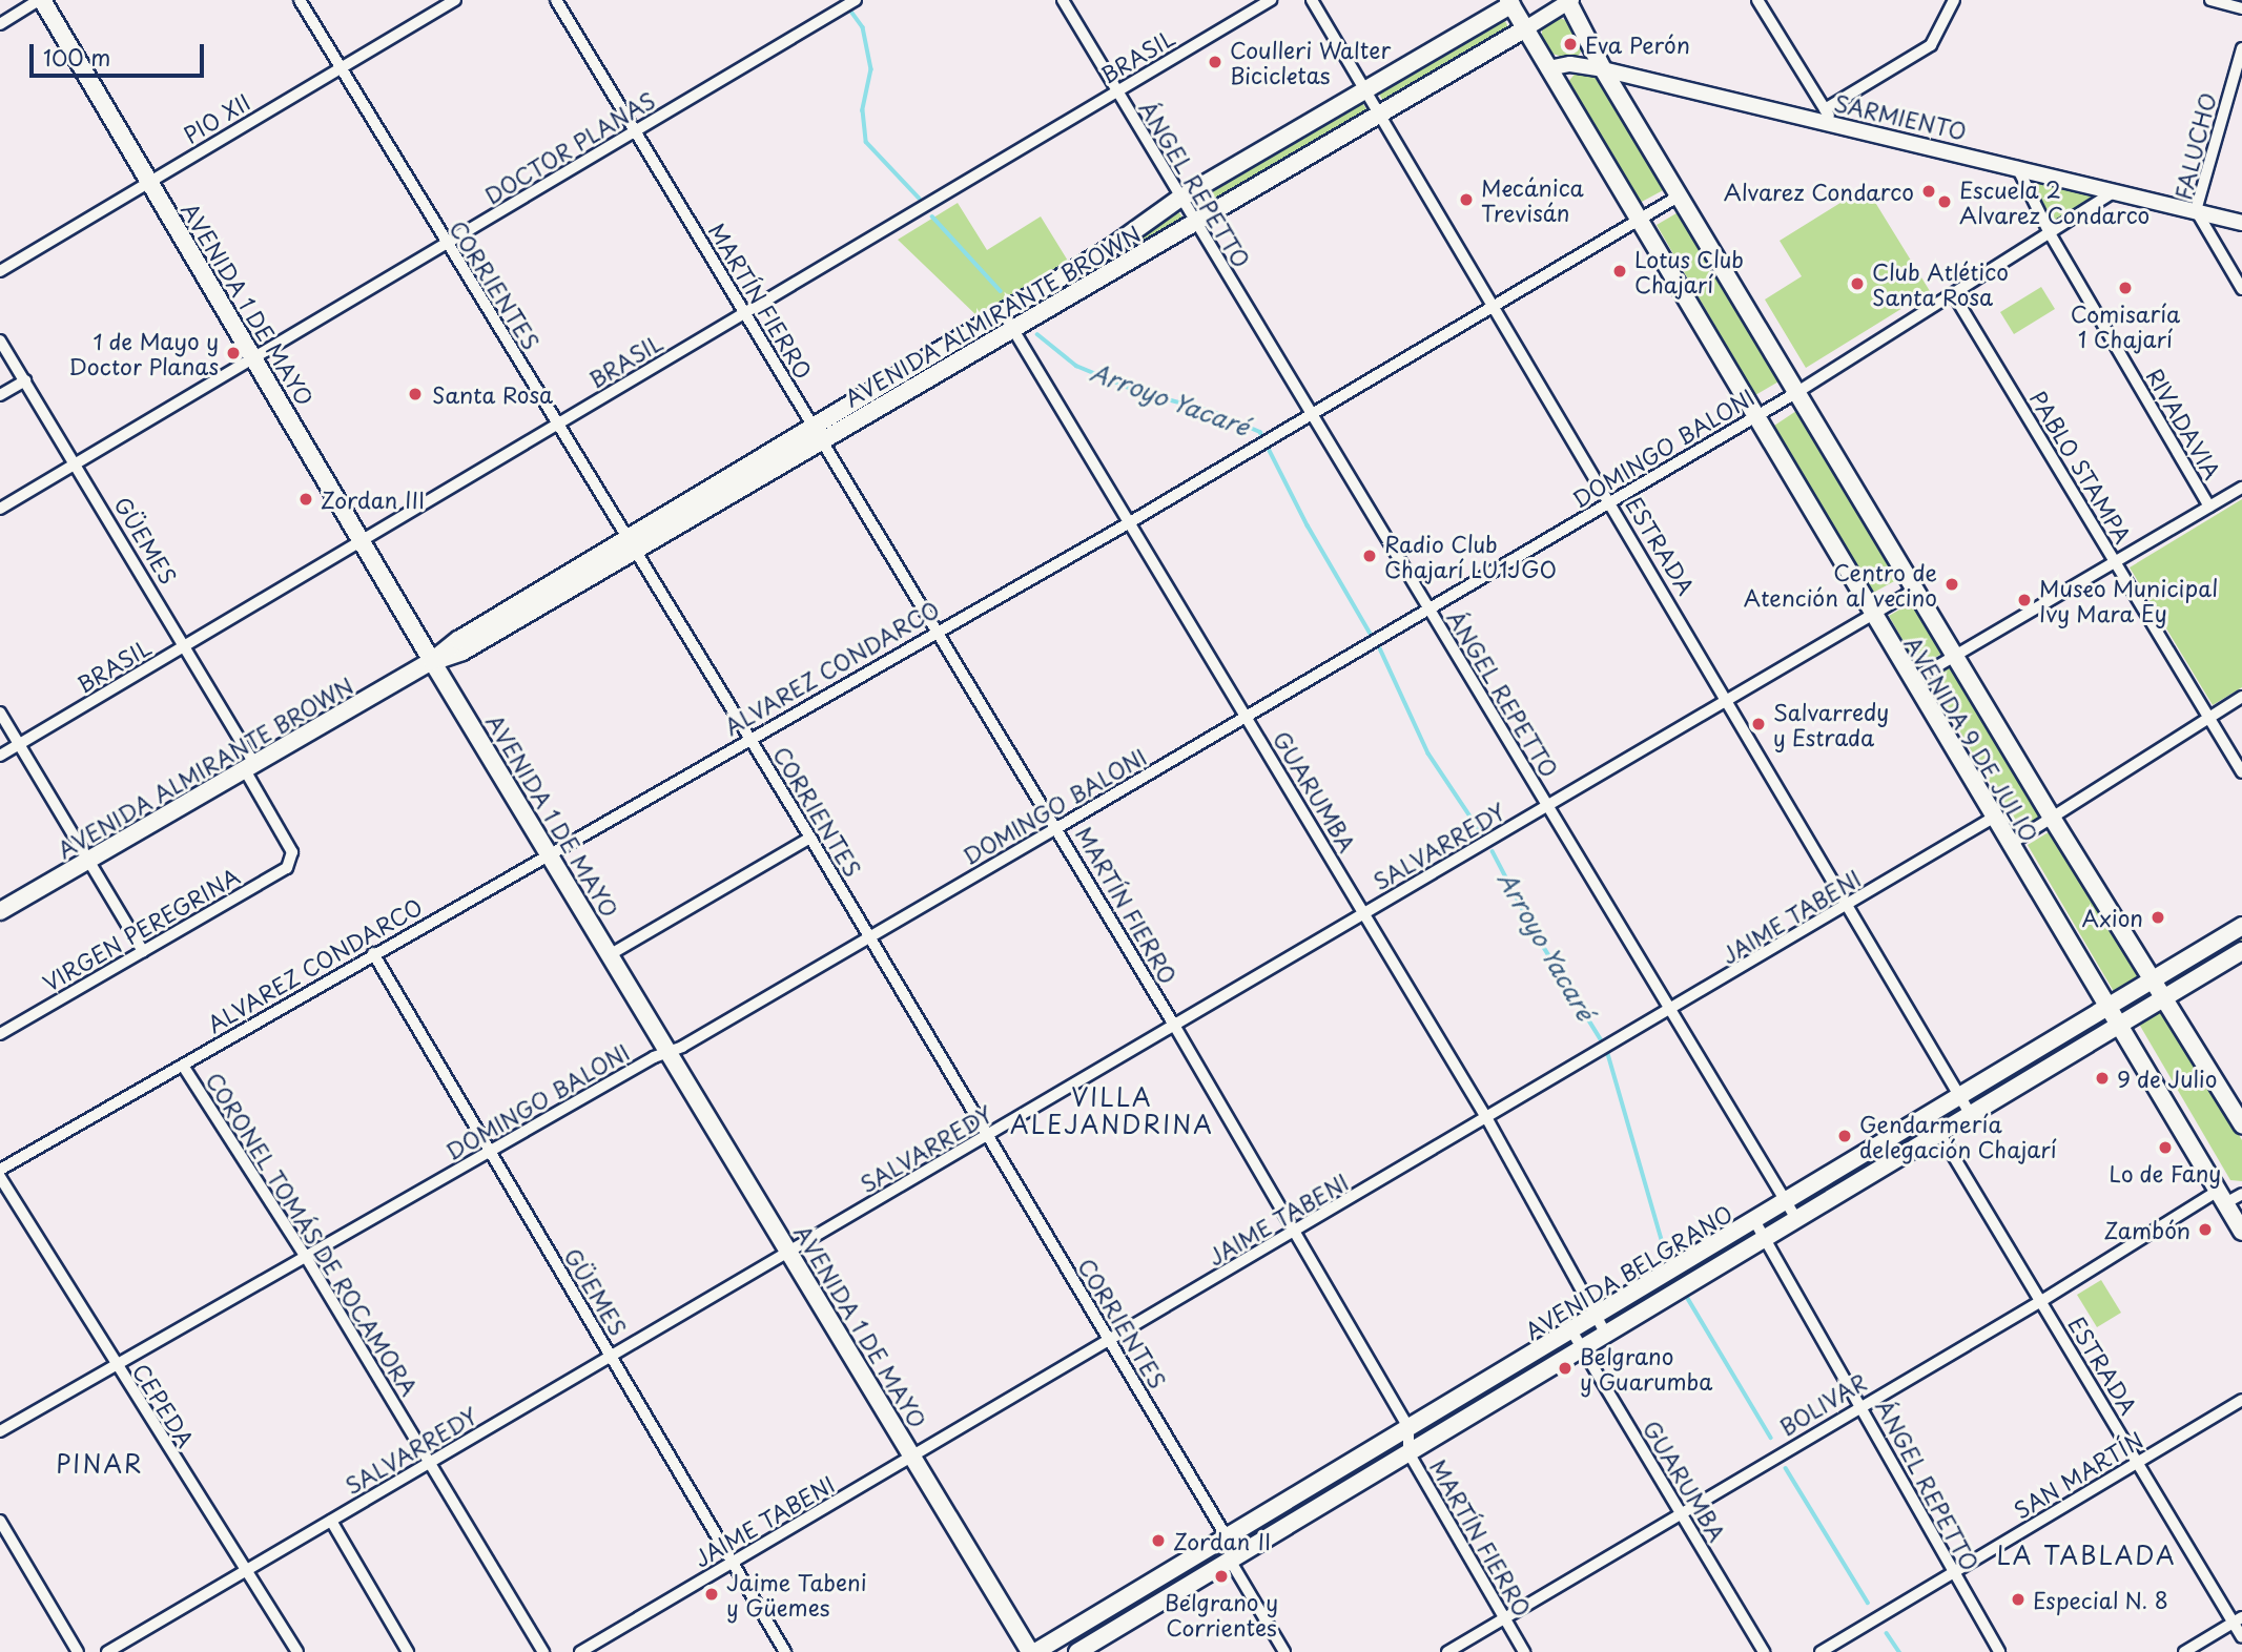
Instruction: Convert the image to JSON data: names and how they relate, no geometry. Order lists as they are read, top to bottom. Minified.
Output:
{"streets":{"main road":["AVENIDA 1 DE MAYO","AVENIDA ALMIRANTE BROWN","AVENIDA 9 DE JULIO","AVENIDA BELGRANO"],"street":["BRASIL","SARMIENTO","PIO XII","FALUCHO","DOCTOR PLANAS","ÁNGEL REPETTO","CORRIENTES","MARTÍN FIERRO","RIVADAVIA","DOMINGO BALONI","PABLO STAMPA","GÜEMES","ESTRADA","ALVAREZ CONDARCO","GUARUMBA","SALVARREDY","JAIME TABENI","VIRGEN PEREGRINA","CORONEL TOMÁS DE ROCAMORA","BOLIVAR","CEPEDA","SAN MARTÍN"]},"crossings":[["BRASIL","ÁNGEL REPETTO"],["BRASIL","CORRIENTES"],["BRASIL","MARTÍN FIERRO"],["BRASIL","AVENIDA 1 DE MAYO"],["BRASIL","GÜEMES"],["SARMIENTO","FALUCHO"],["SARMIENTO","RIVADAVIA"],["SARMIENTO","DOMINGO BALONI"],["SARMIENTO","AVENIDA 9 DE JULIO"],["PIO XII","CORRIENTES"],["PIO XII","AVENIDA 1 DE MAYO"],["DOCTOR PLANAS","CORRIENTES"],["DOCTOR PLANAS","MARTÍN FIERRO"],["DOCTOR PLANAS","AVENIDA 1 DE MAYO"],["DOCTOR PLANAS","GÜEMES"],["ÁNGEL REPETTO","AVENIDA ALMIRANTE BROWN"],["ÁNGEL REPETTO","DOMINGO BALONI"],["ÁNGEL REPETTO","ALVAREZ CONDARCO"],["ÁNGEL REPETTO","SALVARREDY"],["ÁNGEL REPETTO","JAIME TABENI"],["ÁNGEL REPETTO","AVENIDA BELGRANO"],["ÁNGEL REPETTO","BOLIVAR"],["ÁNGEL REPETTO","SAN MARTÍN"],["CORRIENTES","AVENIDA ALMIRANTE BROWN"],["CORRIENTES","DOMINGO BALONI"],["CORRIENTES","ALVAREZ CONDARCO"],["CORRIENTES","SALVARREDY"],["CORRIENTES","JAIME TABENI"],["CORRIENTES","AVENIDA BELGRANO"],["MARTÍN FIERRO","AVENIDA ALMIRANTE BROWN"],["MARTÍN FIERRO","DOMINGO BALONI"],["MARTÍN FIERRO","ALVAREZ CONDARCO"],["MARTÍN FIERRO","SALVARREDY"],["MARTÍN FIERRO","JAIME TABENI"],["MARTÍN FIERRO","AVENIDA BELGRANO"],["MARTÍN FIERRO","BOLIVAR"],["AVENIDA 1 DE MAYO","AVENIDA ALMIRANTE BROWN"],["AVENIDA 1 DE MAYO","DOMINGO BALONI"],["AVENIDA 1 DE MAYO","ALVAREZ CONDARCO"],["AVENIDA 1 DE MAYO","SALVARREDY"],["AVENIDA 1 DE MAYO","JAIME TABENI"],["AVENIDA 1 DE MAYO","AVENIDA BELGRANO"],["AVENIDA ALMIRANTE BROWN","GÜEMES"],["AVENIDA ALMIRANTE BROWN","ESTRADA"],["AVENIDA ALMIRANTE BROWN","AVENIDA 9 DE JULIO"],["AVENIDA ALMIRANTE BROWN","GUARUMBA"],["RIVADAVIA","DOMINGO BALONI"],["DOMINGO BALONI","PABLO STAMPA"],["DOMINGO BALONI","GÜEMES"],["DOMINGO BALONI","ESTRADA"],["DOMINGO BALONI","AVENIDA 9 DE JULIO"],["DOMINGO BALONI","GUARUMBA"],["DOMINGO BALONI","CORONEL TOMÁS DE ROCAMORA"],["DOMINGO BALONI","CEPEDA"],["GÜEMES","ALVAREZ CONDARCO"],["GÜEMES","SALVARREDY"],["GÜEMES","JAIME TABENI"],["GÜEMES","VIRGEN PEREGRINA"],["ESTRADA","ALVAREZ CONDARCO"],["ESTRADA","SALVARREDY"],["ESTRADA","JAIME TABENI"],["ESTRADA","AVENIDA BELGRANO"],["ESTRADA","BOLIVAR"],["ESTRADA","SAN MARTÍN"],["ALVAREZ CONDARCO","AVENIDA 9 DE JULIO"],["ALVAREZ CONDARCO","GUARUMBA"],["ALVAREZ CONDARCO","CORONEL TOMÁS DE ROCAMORA"],["AVENIDA 9 DE JULIO","SALVARREDY"],["AVENIDA 9 DE JULIO","JAIME TABENI"],["AVENIDA 9 DE JULIO","AVENIDA BELGRANO"],["AVENIDA 9 DE JULIO","BOLIVAR"],["GUARUMBA","SALVARREDY"],["GUARUMBA","JAIME TABENI"],["GUARUMBA","AVENIDA BELGRANO"],["GUARUMBA","BOLIVAR"],["SALVARREDY","CORONEL TOMÁS DE ROCAMORA"],["SALVARREDY","CEPEDA"]],"districts":["VILLA ALEJANDRINA","PINAR","LA TABLADA"],"water":["Arroyo Yacaré"],"places":["Eva Perón","Coulleri Walter Bicicletas","Alvarez Condarco","Mecánica Trevisán","Escuela 2 Alvarez Condarco","Lotus Club Chajarí","Club Atlético Santa Rosa","Comisaría 1 Chajarí","1 de Mayo y Doctor Planas","Santa Rosa","Zordan III","Radio Club Chajarí LU1JGO","Centro de Atención al vecino","Museo Municipal Ivy Mara Ey","Salvarredy y Estrada","Axion","9 de Julio","Gendarmería delegación Chajarí","Lo de Fany","Zambón","Belgrano y Guarumba","Zordan II","Belgrano y Corrientes","Jaime Tabeni y Güemes","Especial N. 8"],"scale_bar":"100 m"}
